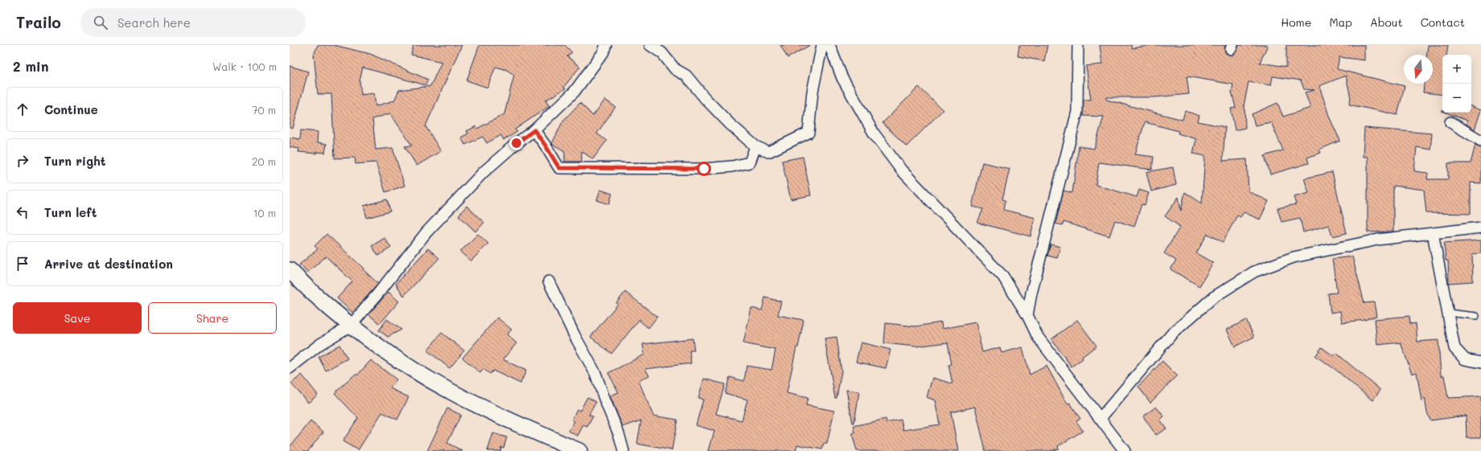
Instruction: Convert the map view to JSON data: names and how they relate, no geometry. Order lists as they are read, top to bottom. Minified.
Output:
{"north":"bottom","page":{"header":"Trailo","search":"Search here","nav":["Home","Map","About","Contact"],"heading":["2 min","Walk · 100 m"],"map_buttons":["+","−"],"list":[["Continue","70 m"],["Turn right","20 m"],["Turn left","10 m"],"Arrive at destination"],"buttons":["Save","Share"]}}
